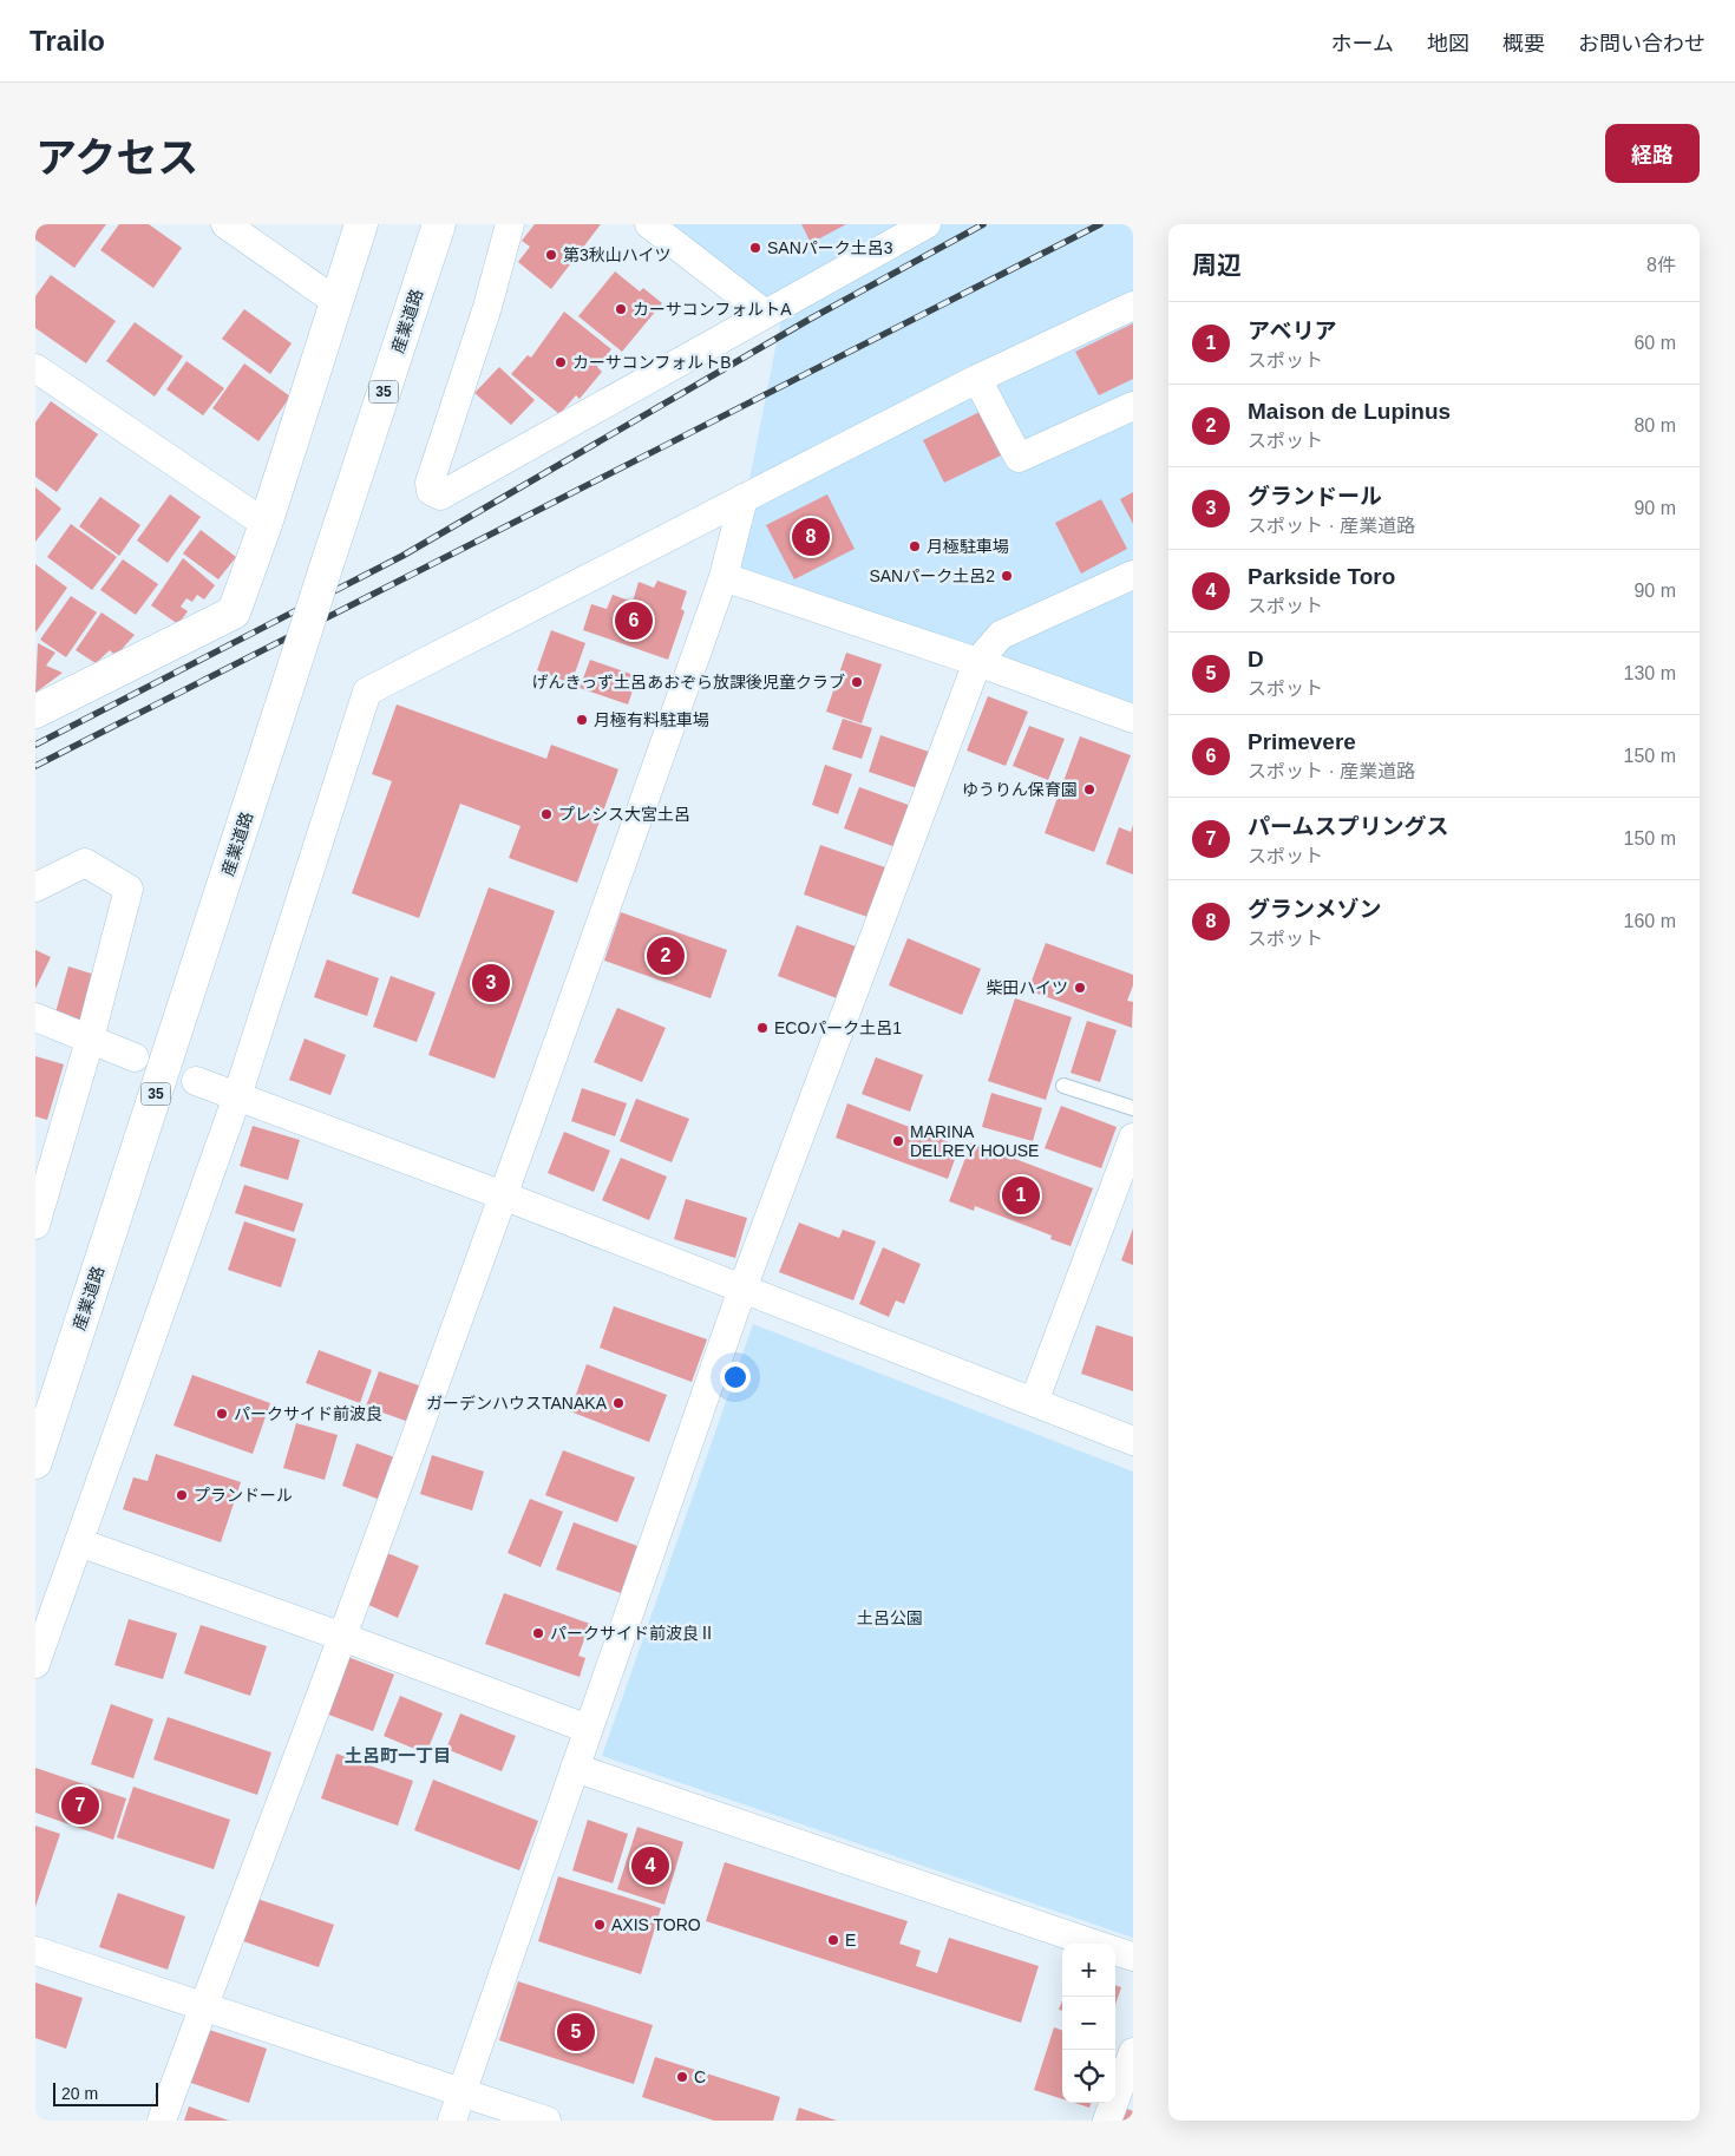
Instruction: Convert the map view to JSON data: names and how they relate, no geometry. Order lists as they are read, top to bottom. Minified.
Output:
{"streets":{"main road":["産業道路","35"]},"districts":["土呂町一丁目"],"parks":["土呂公園"],"places":["SANパーク土呂3","第3秋山ハイツ","カーサコンフォルトA","カーサコンフォルトB","月極駐車場","SANパーク土呂2","げんきっず土呂あおぞら放課後児童クラブ","月極有料駐車場","ゆうりん保育園","プレシス大宮土呂","柴田ハイツ","ECOパーク土呂1","MARINA DELREY HOUSE","ガーデンハウスTANAKA","パークサイド前波良","プランドール","パークサイド前波良Ⅱ","AXIS TORO","E","C"],"scale_bar":"20 m","page":{"header":"Trailo","nav":["ホーム","地図","概要","お問い合わせ"],"title":"アクセス","buttons":"経路","heading":["周辺","8件"],"list":[{"mark":"1","name":"アベリア","note":"スポット","value":"60 m"},{"mark":"2","name":"Maison de Lupinus","note":"スポット","value":"80 m"},{"mark":"3","name":"グランドール","note":"スポット · 産業道路","value":"90 m"},{"mark":"4","name":"Parkside Toro","note":"スポット","value":"90 m"},{"mark":"5","name":"D","note":"スポット","value":"130 m"},{"mark":"6","name":"Primevere","note":"スポット · 産業道路","value":"150 m"},{"mark":"7","name":"パームスプリングス","note":"スポット","value":"150 m"},{"mark":"8","name":"グランメゾン","note":"スポット","value":"160 m"}],"pins":["8","6","2","3","1","7","4","5"],"map_buttons":["+","−"],"scale":"20 m"}}
